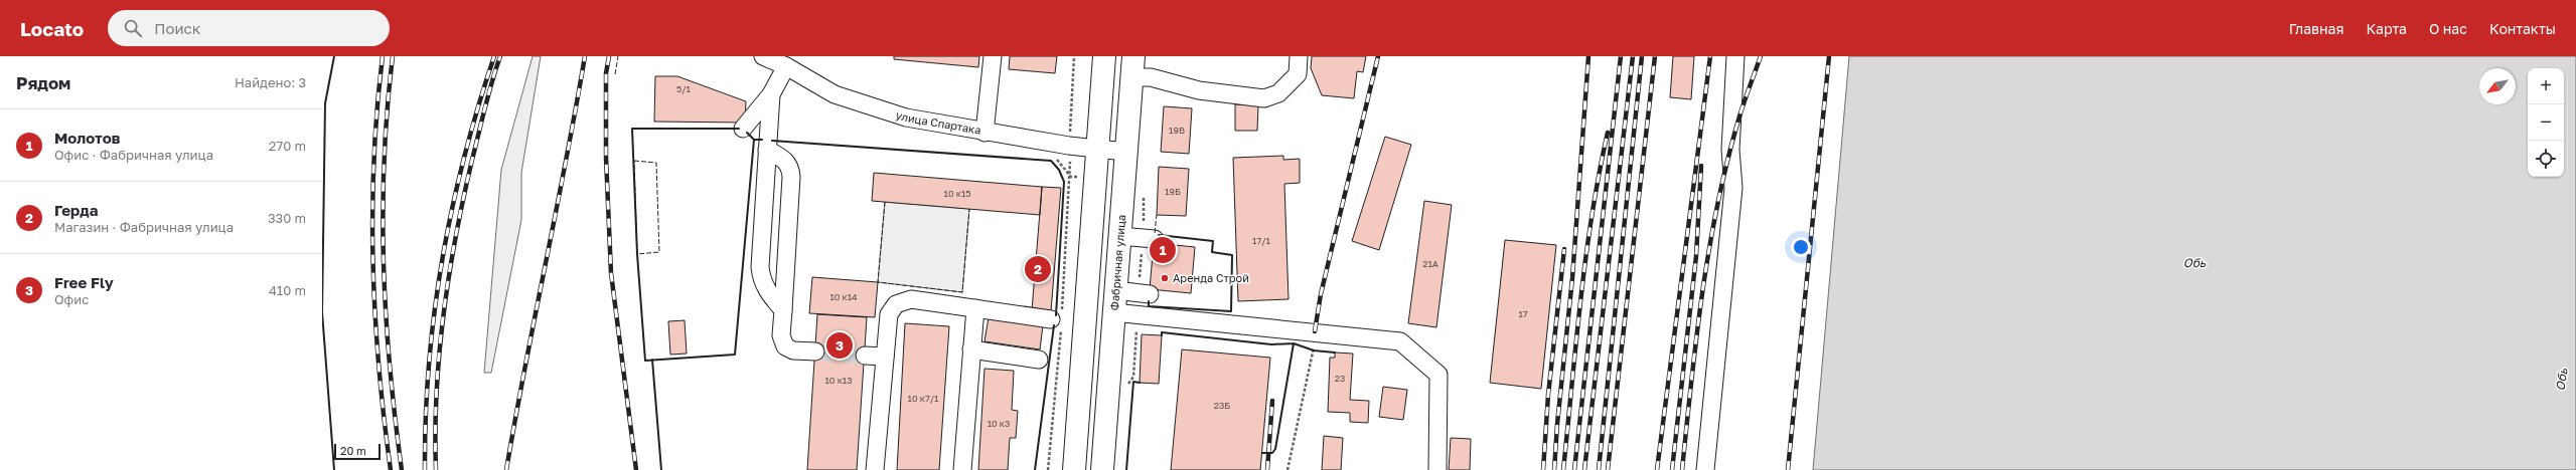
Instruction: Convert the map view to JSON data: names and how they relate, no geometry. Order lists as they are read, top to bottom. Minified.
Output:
{"streets":{"main road":["Фабричная улица"],"street":["улица Спартака"]},"crossings":[["улица Спартака","Фабричная улица"]],"water":["Обь"],"places":["Аренда Строй"],"house_numbers":["5/1","19В","19Б","10 к15","17/1","21А","10 к14","17","23","10 к13","10 к7/1","23Б","10 к3"],"scale_bar":"20 m","north":"bottom left","page":{"header":"Locato","search":"Поиск","nav":["Главная","Карта","О нас","Контакты"],"heading":["Рядом","Найдено: 3"],"map_buttons":["+","−"],"list":[{"mark":"1","name":"Молотов","note":"Офис · Фабричная улица","value":"270 m"},{"mark":"2","name":"Герда","note":"Магазин · Фабричная улица","value":"330 m"},{"mark":"3","name":"Free Fly","note":"Офис","value":"410 m"}],"pins":["1","2","3"],"scale":"20 m"}}
